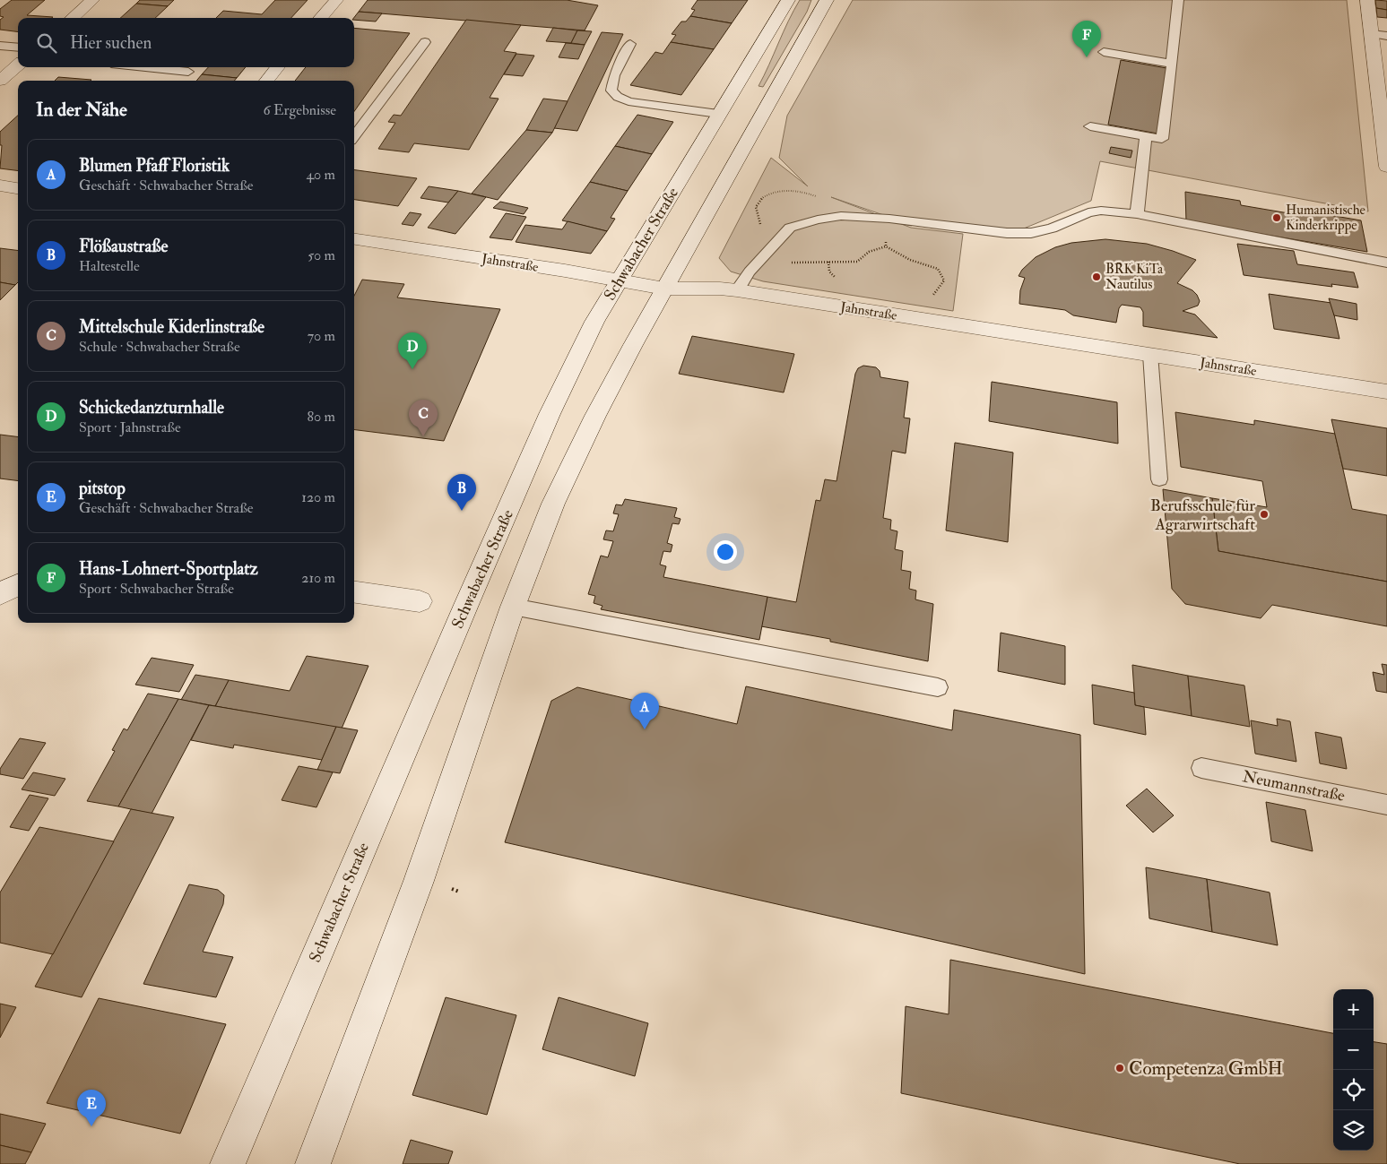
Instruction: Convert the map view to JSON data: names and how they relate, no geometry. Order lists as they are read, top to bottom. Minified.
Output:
{"streets":{"main road":["Schwabacher Straße","Jahnstraße"],"lane":["Neumannstraße"]},"crossings":[["Schwabacher Straße","Jahnstraße"]],"places":["Humanistische Kinderkrippe","BRK KiTa Nautilus","Berufsschule für Agrarwirtschaft","Competenza GmbH"],"page":{"search":"Hier suchen","pins":["F","D","C","B","A","E"],"heading":["In der Nähe","6 Ergebnisse"],"list":[{"mark":"A","name":"Blumen Pfaff Floristik","note":"Geschäft · Schwabacher Straße","value":"40 m"},{"mark":"B","name":"Flößaustraße","note":"Haltestelle","value":"50 m"},{"mark":"C","name":"Mittelschule Kiderlinstraße","note":"Schule · Schwabacher Straße","value":"70 m"},{"mark":"D","name":"Schickedanzturnhalle","note":"Sport · Jahnstraße","value":"80 m"},{"mark":"E","name":"pitstop","note":"Geschäft · Schwabacher Straße","value":"120 m"},{"mark":"F","name":"Hans-Lohnert-Sportplatz","note":"Sport · Schwabacher Straße","value":"210 m"}],"map_buttons":["+","−"]}}
